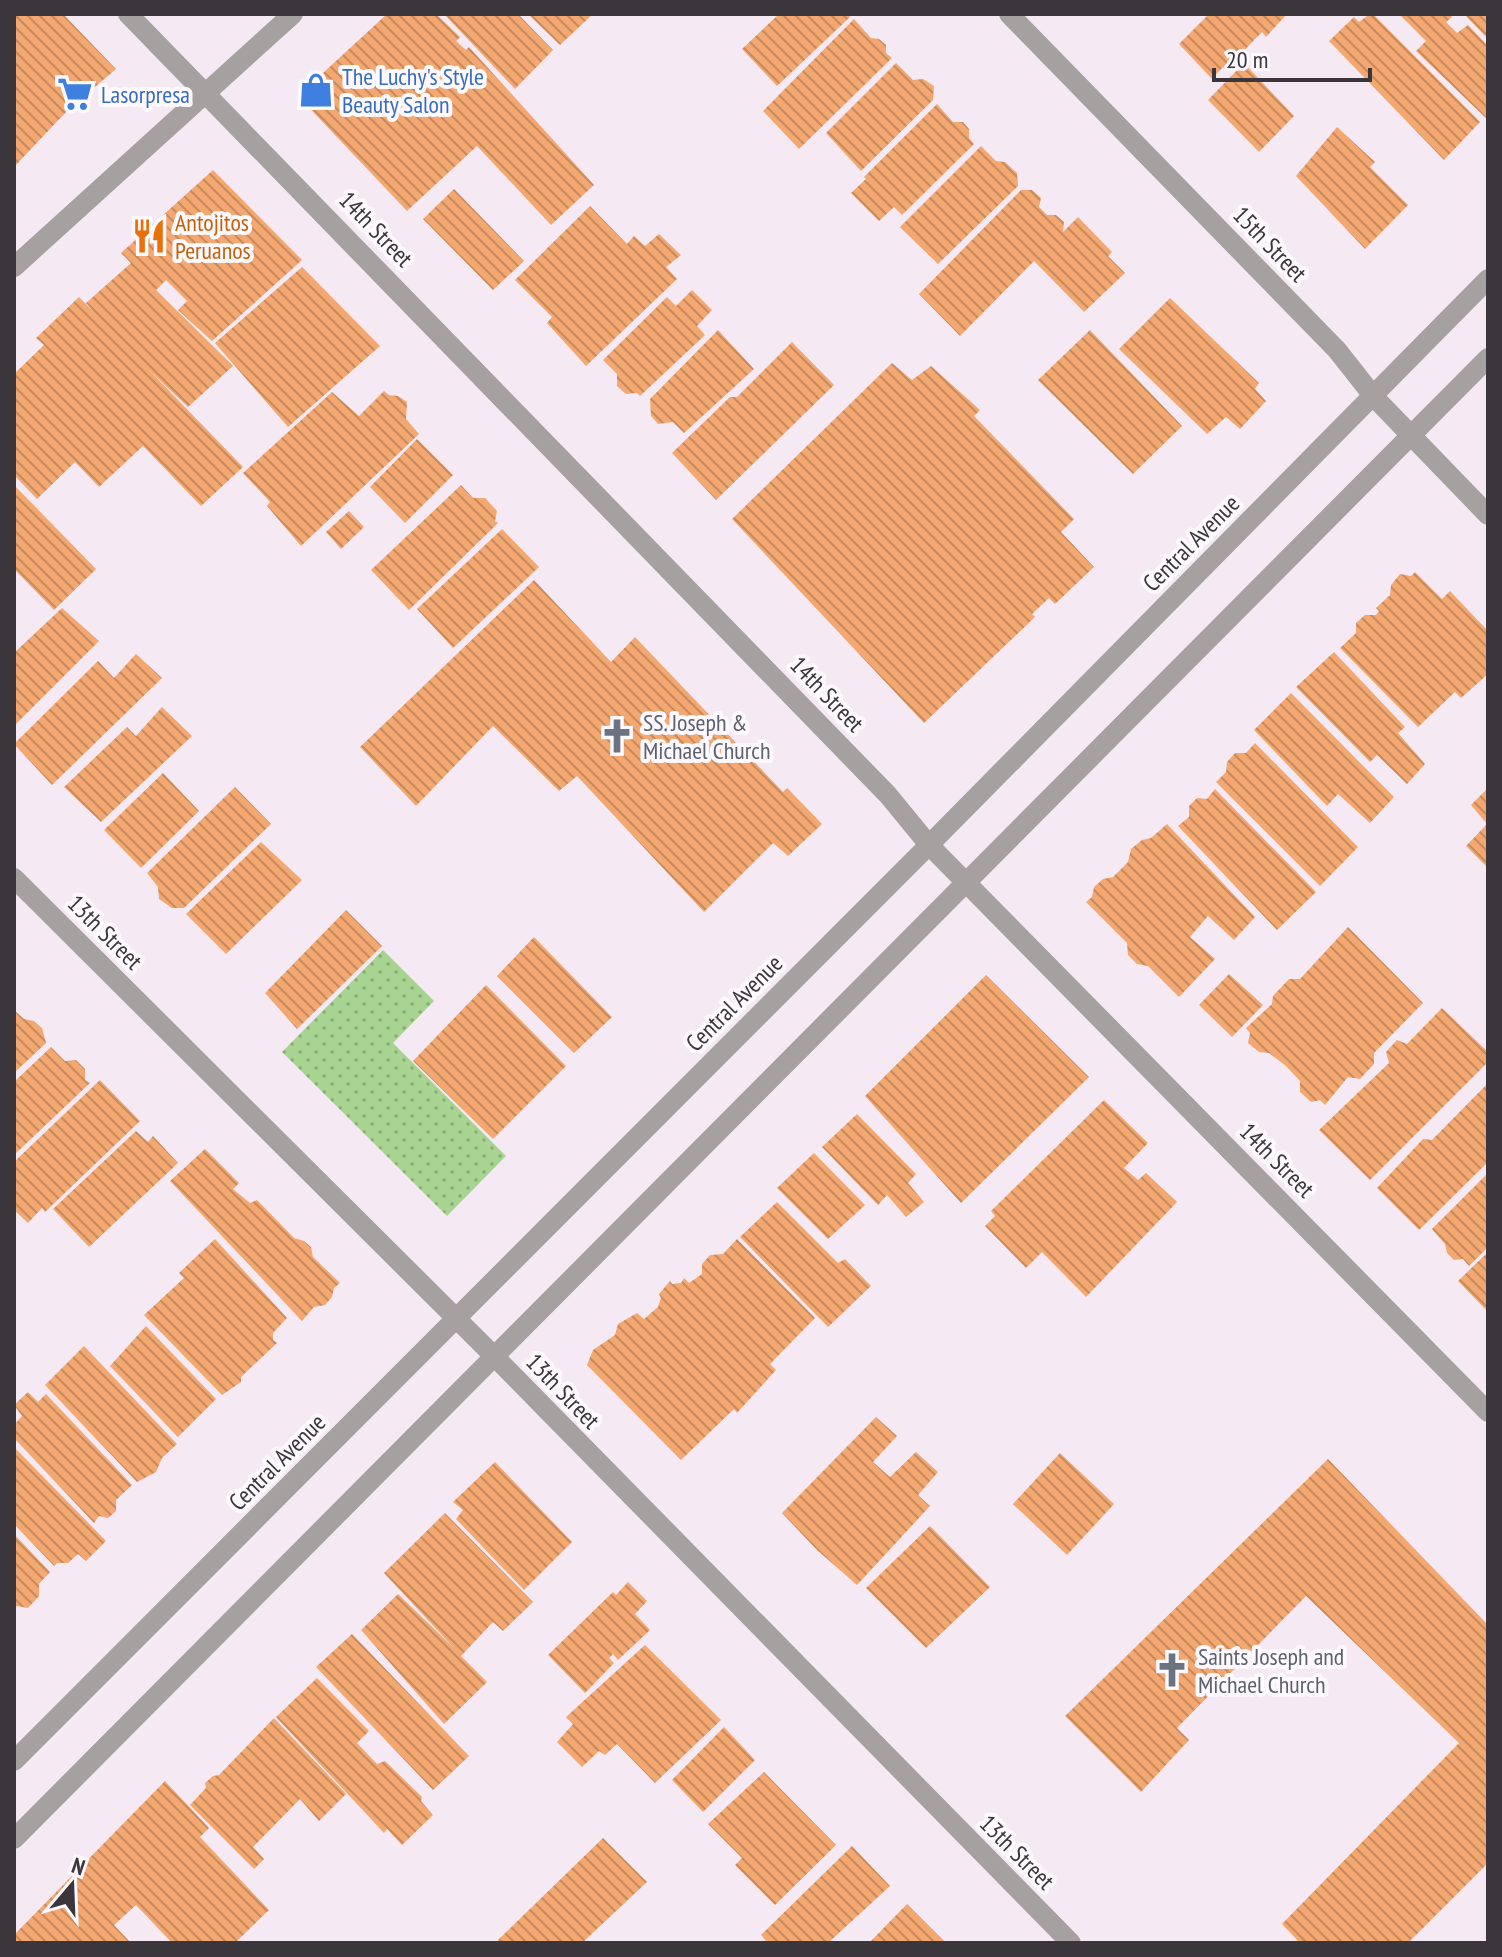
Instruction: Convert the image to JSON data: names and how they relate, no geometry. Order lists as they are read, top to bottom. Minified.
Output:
{"streets":{"street":["14th Street","15th Street","Central Avenue","13th Street"]},"crossings":[["14th Street","Central Avenue"],["15th Street","Central Avenue"],["Central Avenue","13th Street"]],"places":{"shop":["The Luchy's Style Beauty Salon"],"supermarket":["Lasorpresa"],"restaurant":["Antojitos Peruanos"],"church":["SS. Joseph & Michael Church","Saints Joseph and Michael Church"]},"scale_bar":"20 m","north":"top"}
